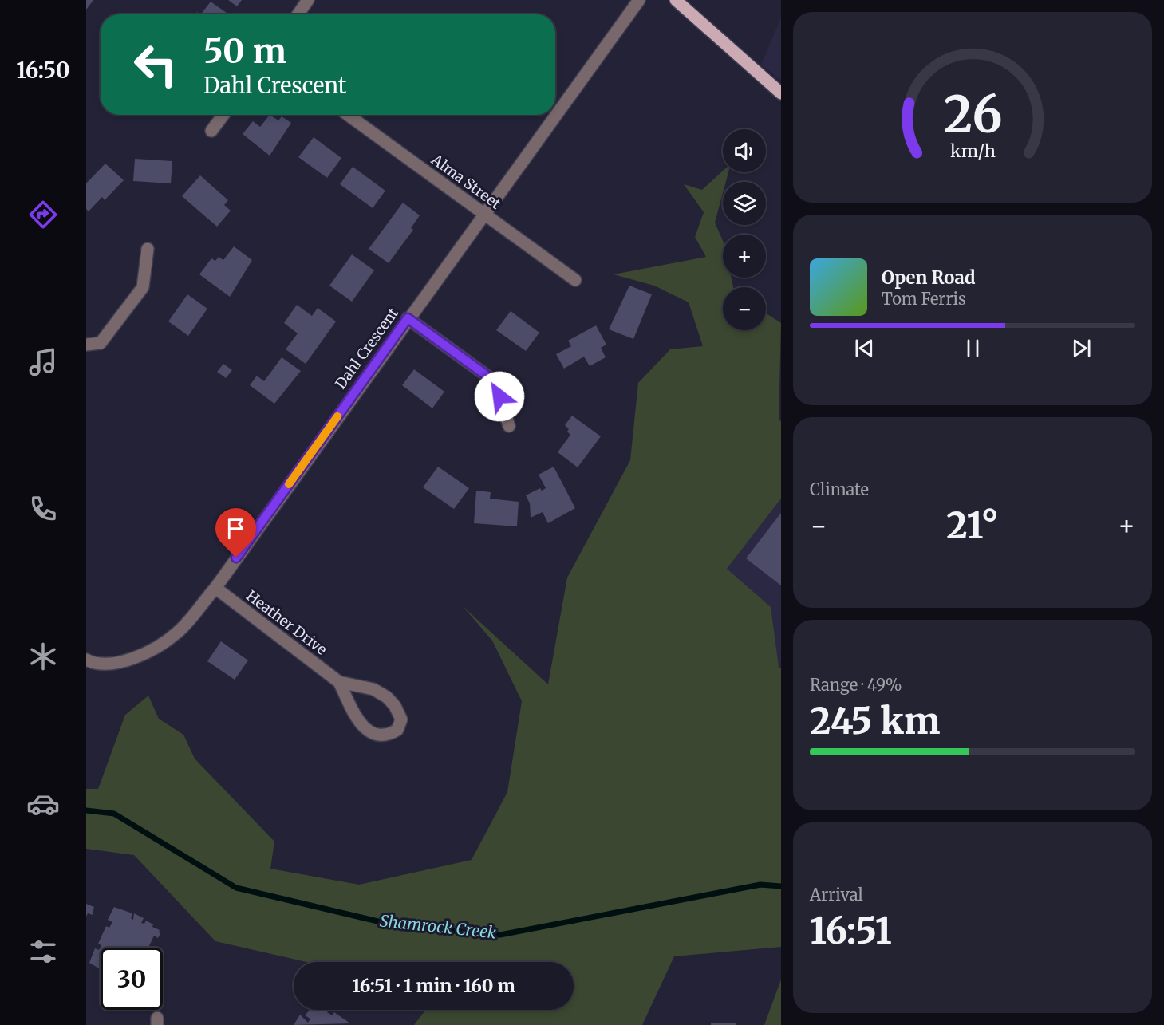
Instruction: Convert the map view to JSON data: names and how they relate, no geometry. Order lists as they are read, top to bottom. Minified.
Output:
{"streets":{"street":["Alma Street","Dahl Crescent","Heather Drive"]},"crossings":[["Alma Street","Dahl Crescent"],["Dahl Crescent","Heather Drive"]],"water":["Shamrock Creek"],"page":{"tabs":"16:50","turn":["50 m","Dahl Crescent"],"map_buttons":["+","−"],"song":["Open Road","Tom Ferris"],"tile":["Climate",["Range · 49%","245 km"],["Arrival","16:51"]],"heat":["−","21°","+"],"limit":"30","trip":"16:51 · 1 min · 160 m","gauge":["26","km/h"]}}
